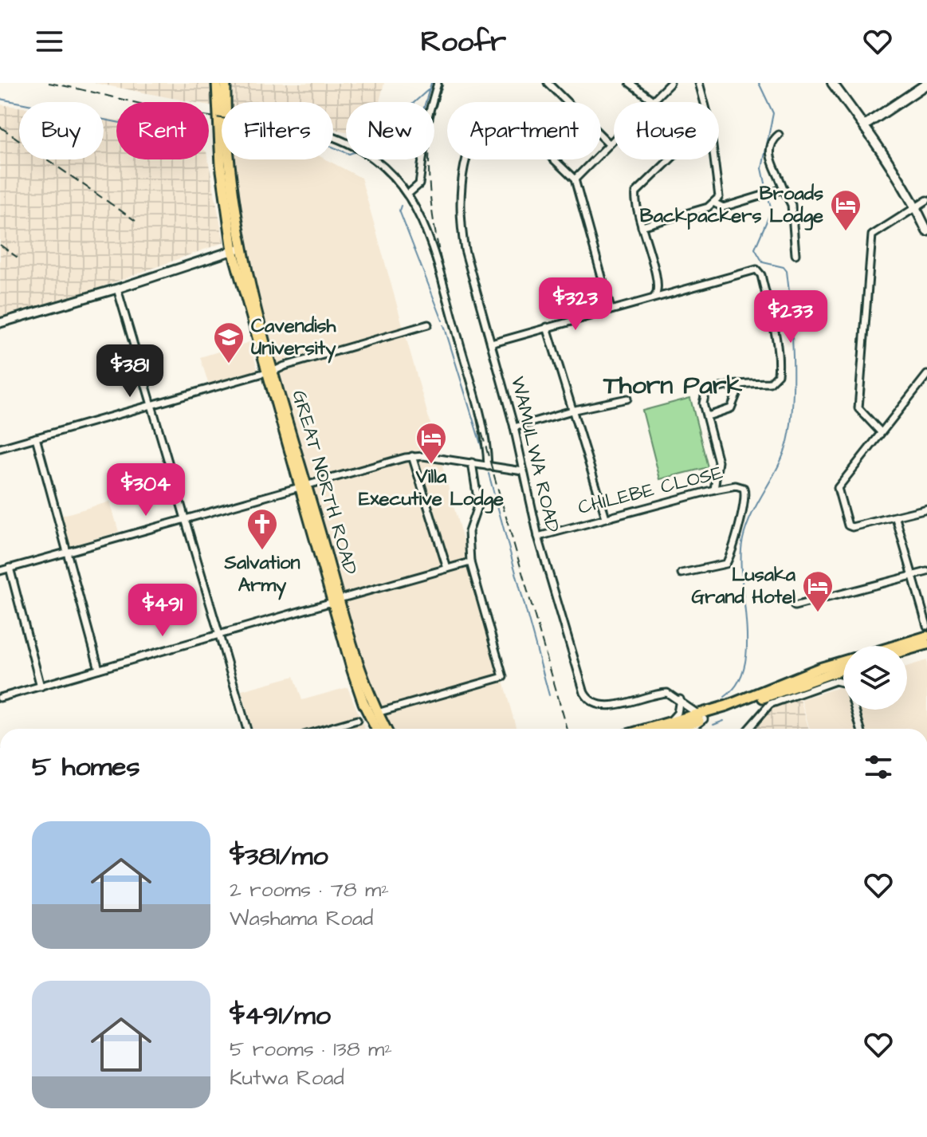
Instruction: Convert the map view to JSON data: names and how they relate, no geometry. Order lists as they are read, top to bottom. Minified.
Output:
{"streets":{"main road":["GREAT NORTH ROAD"],"street":["WAMULWA ROAD","CHILEBE CLOSE"]},"crossings":[["WAMULWA ROAD","CHILEBE CLOSE"]],"districts":["Thorn Park"],"places":{"hotel":["Broads Backpackers Lodge","Villa Executive Lodge","Lusaka Grand Hotel"],"school or university":["Cavendish University"],"church":["Salvation Army"]},"page":{"header":"Roofr","chip":["Buy","Rent","Filters","New","Apartment","House"],"price":["$323","$233","$381","$304","$491"],"heading":"5 homes","list":[{"name":"$381/mo","note":"2 rooms · 78 m² · Washama Road"},{"name":"$491/mo","note":"5 rooms · 138 m² · Kutwa Road"}]}}
